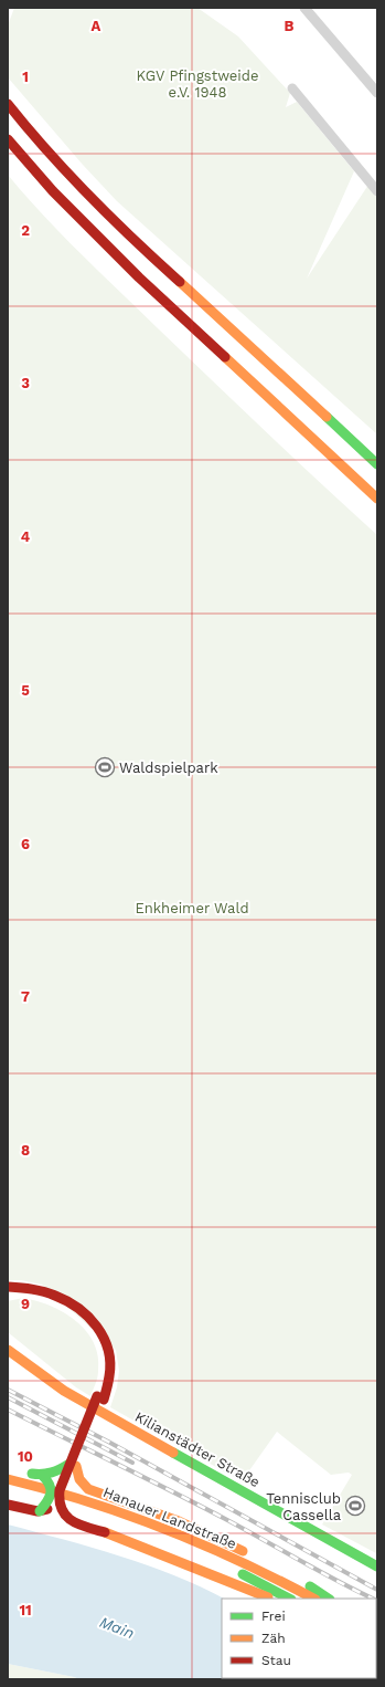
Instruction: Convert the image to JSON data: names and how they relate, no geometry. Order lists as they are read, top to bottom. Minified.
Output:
{"streets":{"main road":["Kilianstädter Straße","Hanauer Landstraße"]},"water":["Main"],"parks":["KGV Pfingstweide e.V. 1948","Enkheimer Wald"],"places":{"sports":["Waldspielpark","Tennisclub Cassella"]},"legend":["Frei","Zäh","Stau"],"grid":{"columns":["A","B"],"rows":["1","2","3","4","5","6","7","8","9","10","11"]}}
